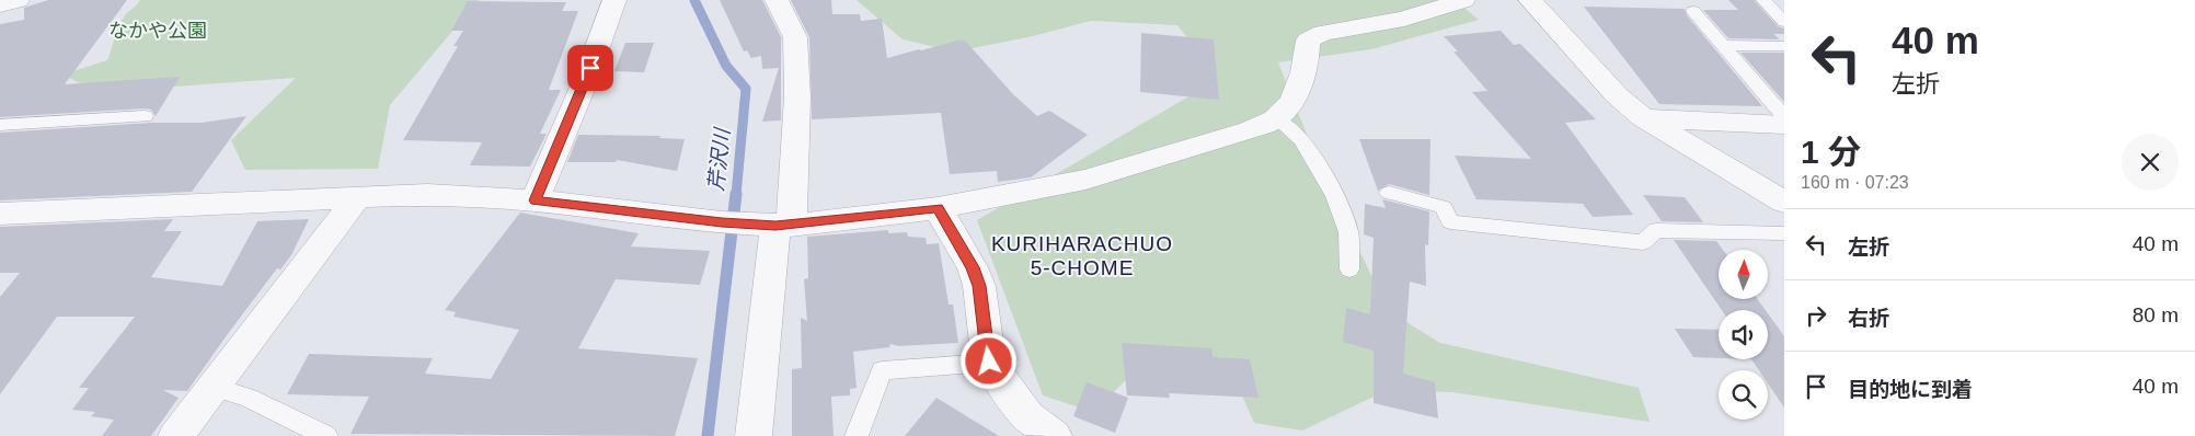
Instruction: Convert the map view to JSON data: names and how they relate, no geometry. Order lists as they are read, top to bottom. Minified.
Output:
{"districts":["KURIHARACHUO 5-CHOME"],"water":["芹沢川"],"parks":["なかや公園"],"north":"top","page":{"turn":["40 m","左折"],"heading":["1 分","160 m · 07:23"],"list":[{"name":"左折","value":"40 m"},{"name":"右折","value":"80 m"},{"name":"目的地に到着","value":"40 m"}]}}
